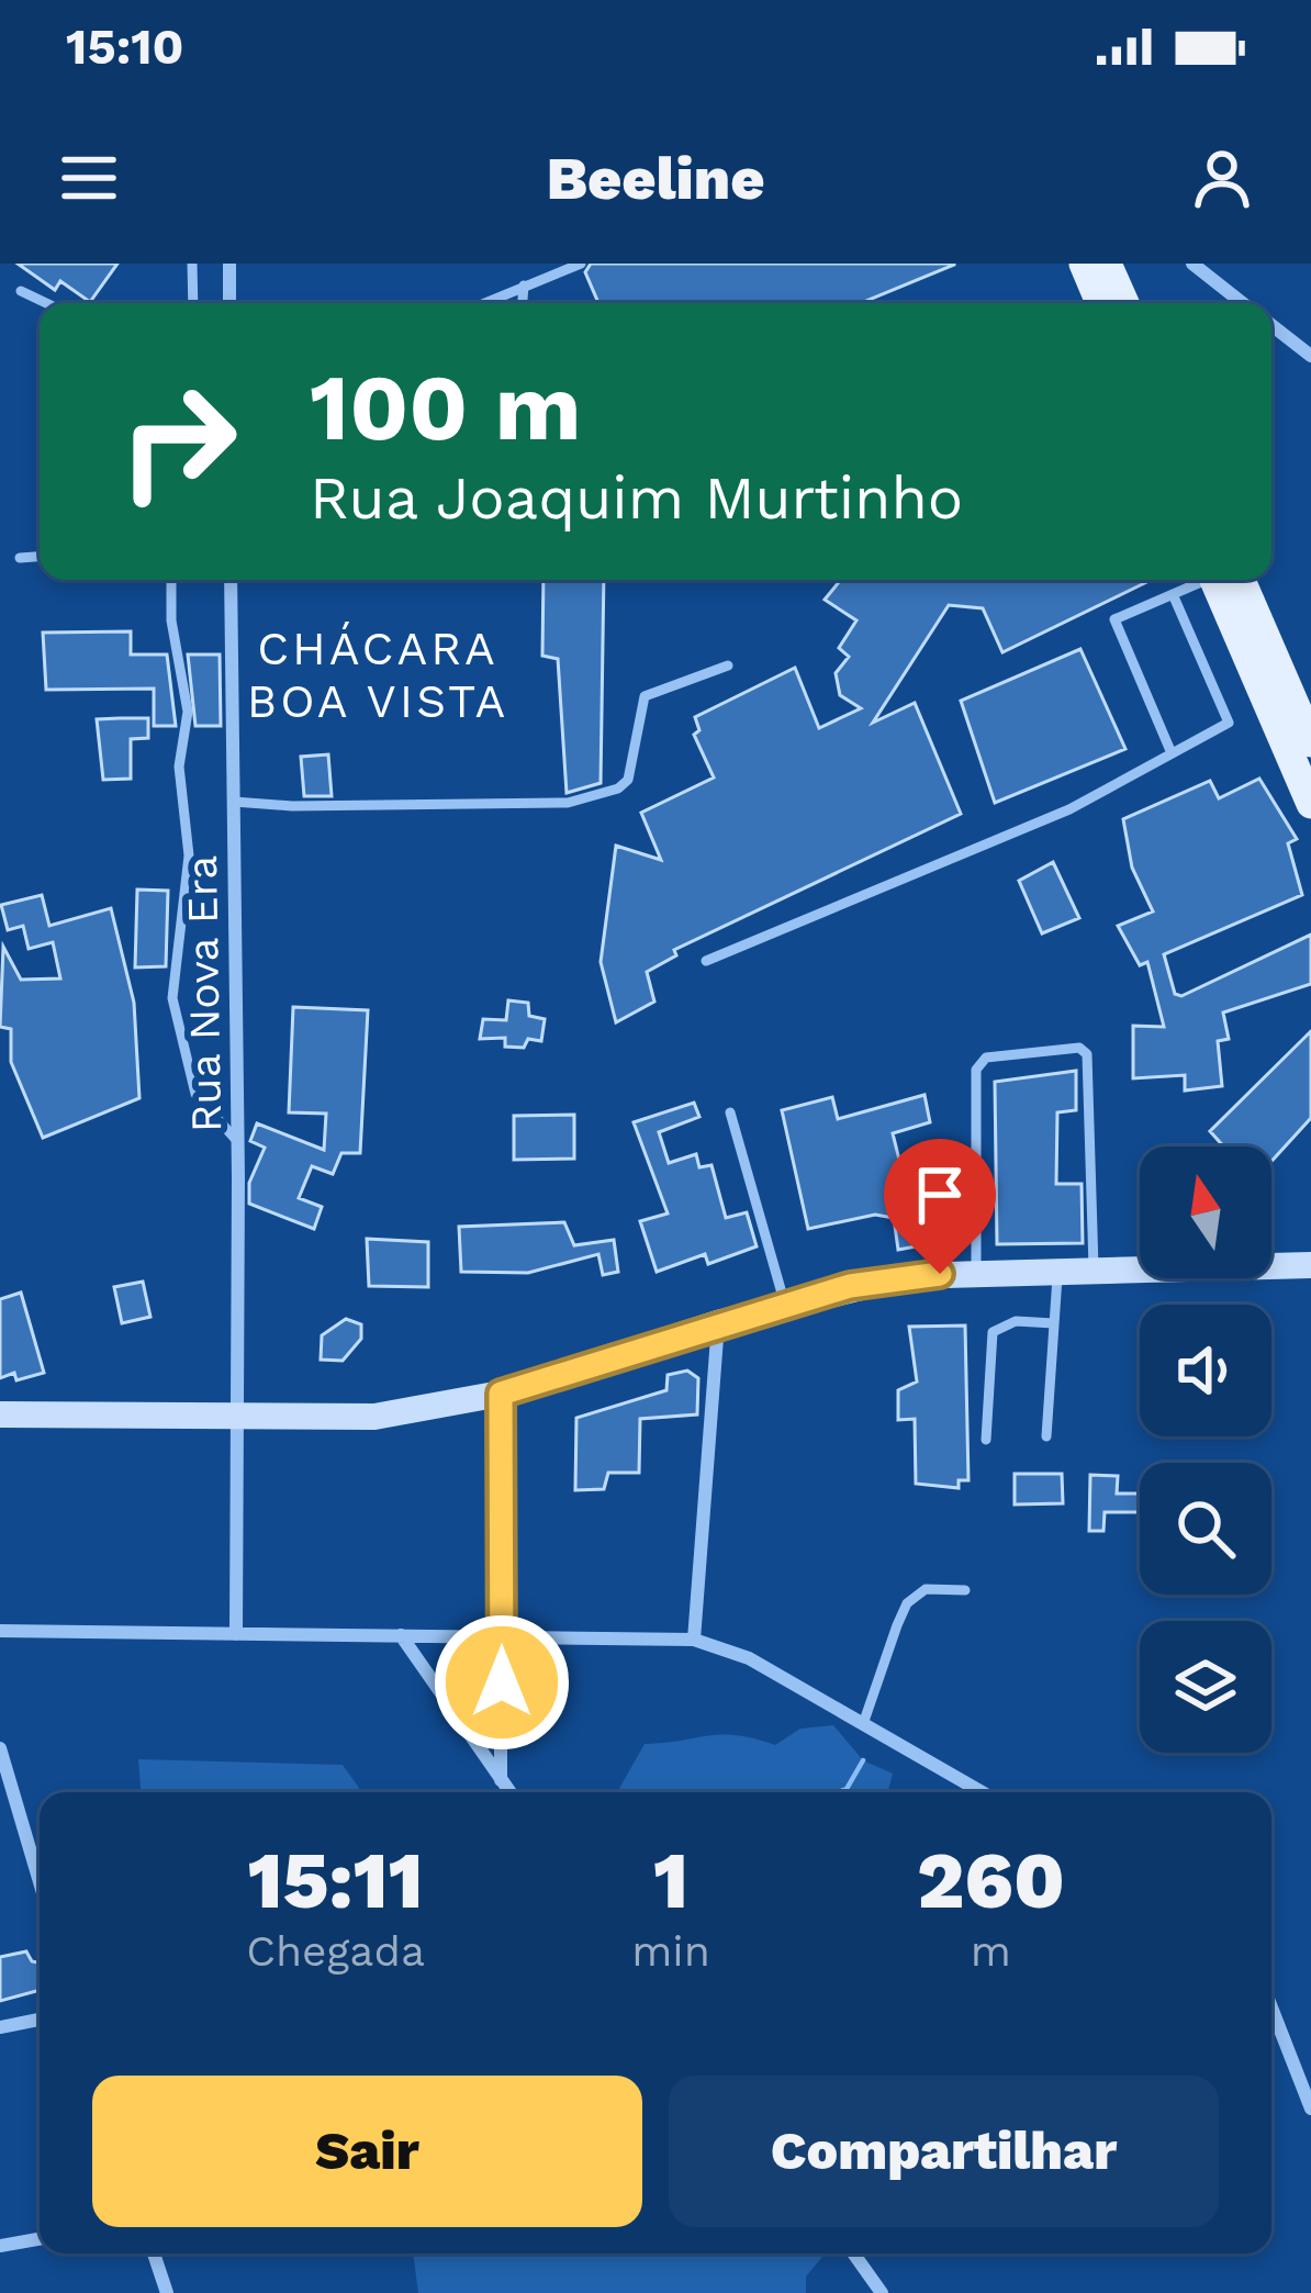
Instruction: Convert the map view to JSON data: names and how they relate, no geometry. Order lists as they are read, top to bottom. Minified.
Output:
{"streets":{"street":["Rua Nova Era"]},"districts":["CHÁCARA BOA VISTA"],"north":"top","page":{"status":"15:10","header":"Beeline","turn":["100 m","Rua Joaquim Murtinho"],"eta":["15:11","Chegada","1","min","260","m"],"buttons":["Sair","Compartilhar"]}}
